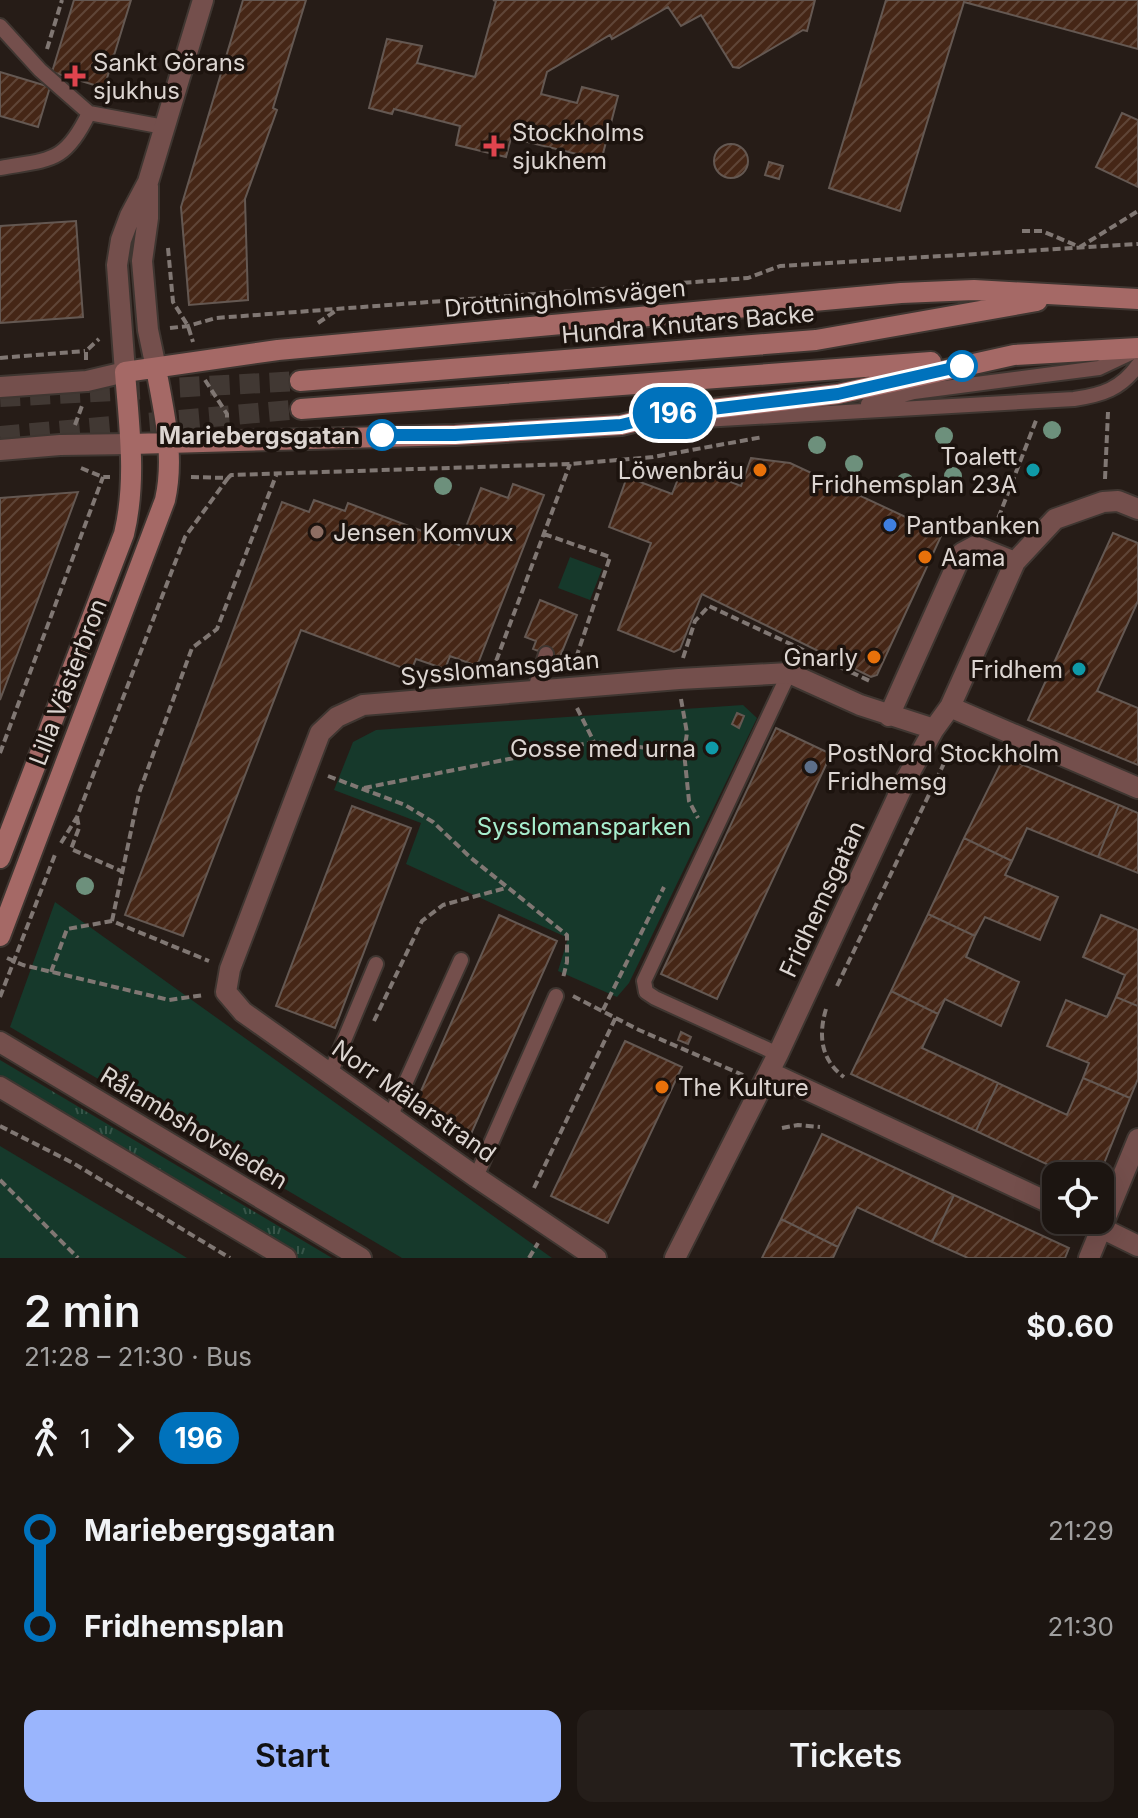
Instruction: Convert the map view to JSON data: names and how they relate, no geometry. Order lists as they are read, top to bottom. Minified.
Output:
{"streets":{"main road":["Drottningholmsvägen","Hundra Knutars Backe","Lilla Västerbron"],"street":["Sysslomansgatan","Fridhemsgatan","Norr Mälarstrand","Rålambshovsleden"]},"crossings":[["Drottningholmsvägen","Hundra Knutars Backe"],["Sysslomansgatan","Fridhemsgatan"]],"parks":["Sysslomansparken"],"places":{"health":["Sankt Görans sjukhus","Stockholms sjukhem"],"other":["Mariebergsgatan","Löwenbräu","Toalett Fridhemsplan 23A","Pantbanken","Jensen Komvux","Aama","Gnarly","Fridhem","Gosse med urna","PostNord Stockholm Fridhemsg","The Kulture"]},"lines":["bus line 196"],"page":{"on_map":"196","heading":["2 min","21:28 – 21:30 · Bus","$0.60"],"legs":["1","196"],"list":[{"name":"Mariebergsgatan","value":"21:29"},{"name":"Fridhemsplan","value":"21:30"}],"buttons":["Start","Tickets"]}}
